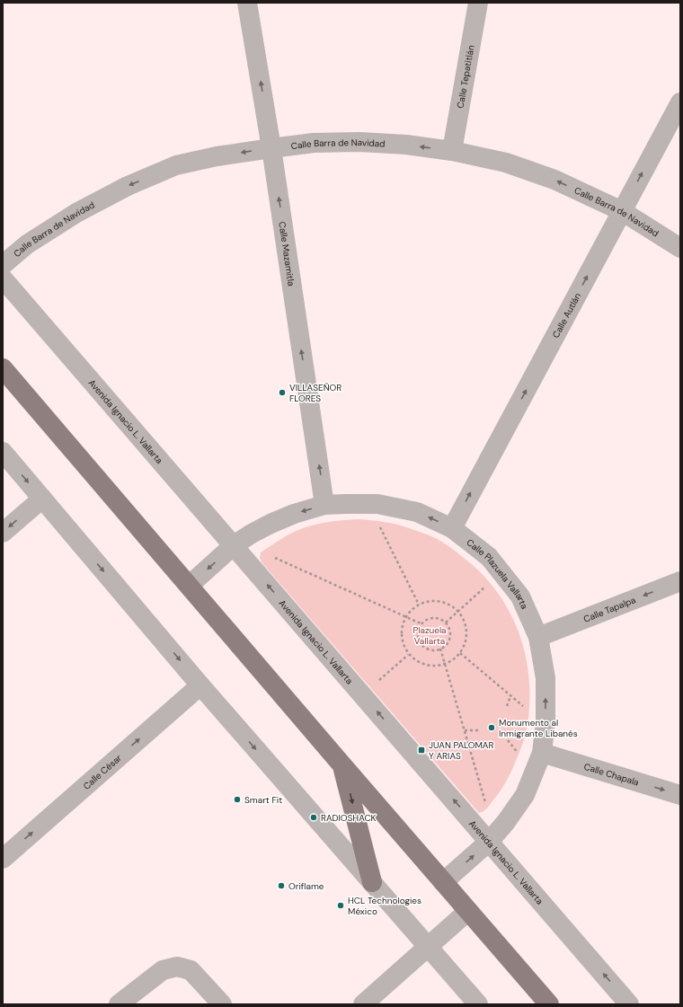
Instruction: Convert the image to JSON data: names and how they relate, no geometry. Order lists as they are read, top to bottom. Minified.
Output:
{"streets":{"street":["Calle Tepatitlán","Calle Barra de Navidad","Calle Mazamitla","Calle Autlán","Avenida Ignacio L. Vallarta","Calle Plazuela Vallarta","Calle Tapalpa","Calle César","Calle Chapala"]},"crossings":[["Calle Tepatitlán","Calle Barra de Navidad"],["Calle Barra de Navidad","Calle Mazamitla"],["Calle Barra de Navidad","Calle Autlán"],["Calle Mazamitla","Calle Plazuela Vallarta"],["Calle Autlán","Calle Plazuela Vallarta"],["Avenida Ignacio L. Vallarta","Calle Plazuela Vallarta"],["Calle Plazuela Vallarta","Calle Tapalpa"],["Calle Plazuela Vallarta","Calle Chapala"]],"one_way":["Calle Barra de Navidad","Calle Mazamitla","Calle Autlán","Calle Tapalpa","Calle César","Calle Chapala"],"parks":["Plazuela Vallarta"],"places":{"other":["VILLASEÑOR FLORES","Monumento al Inmigrante Libanés","Smart Fit","RADIOSHACK","Oriflame","HCL Technologies México"],"transit":["JUAN PALOMAR Y ARIAS"]}}
